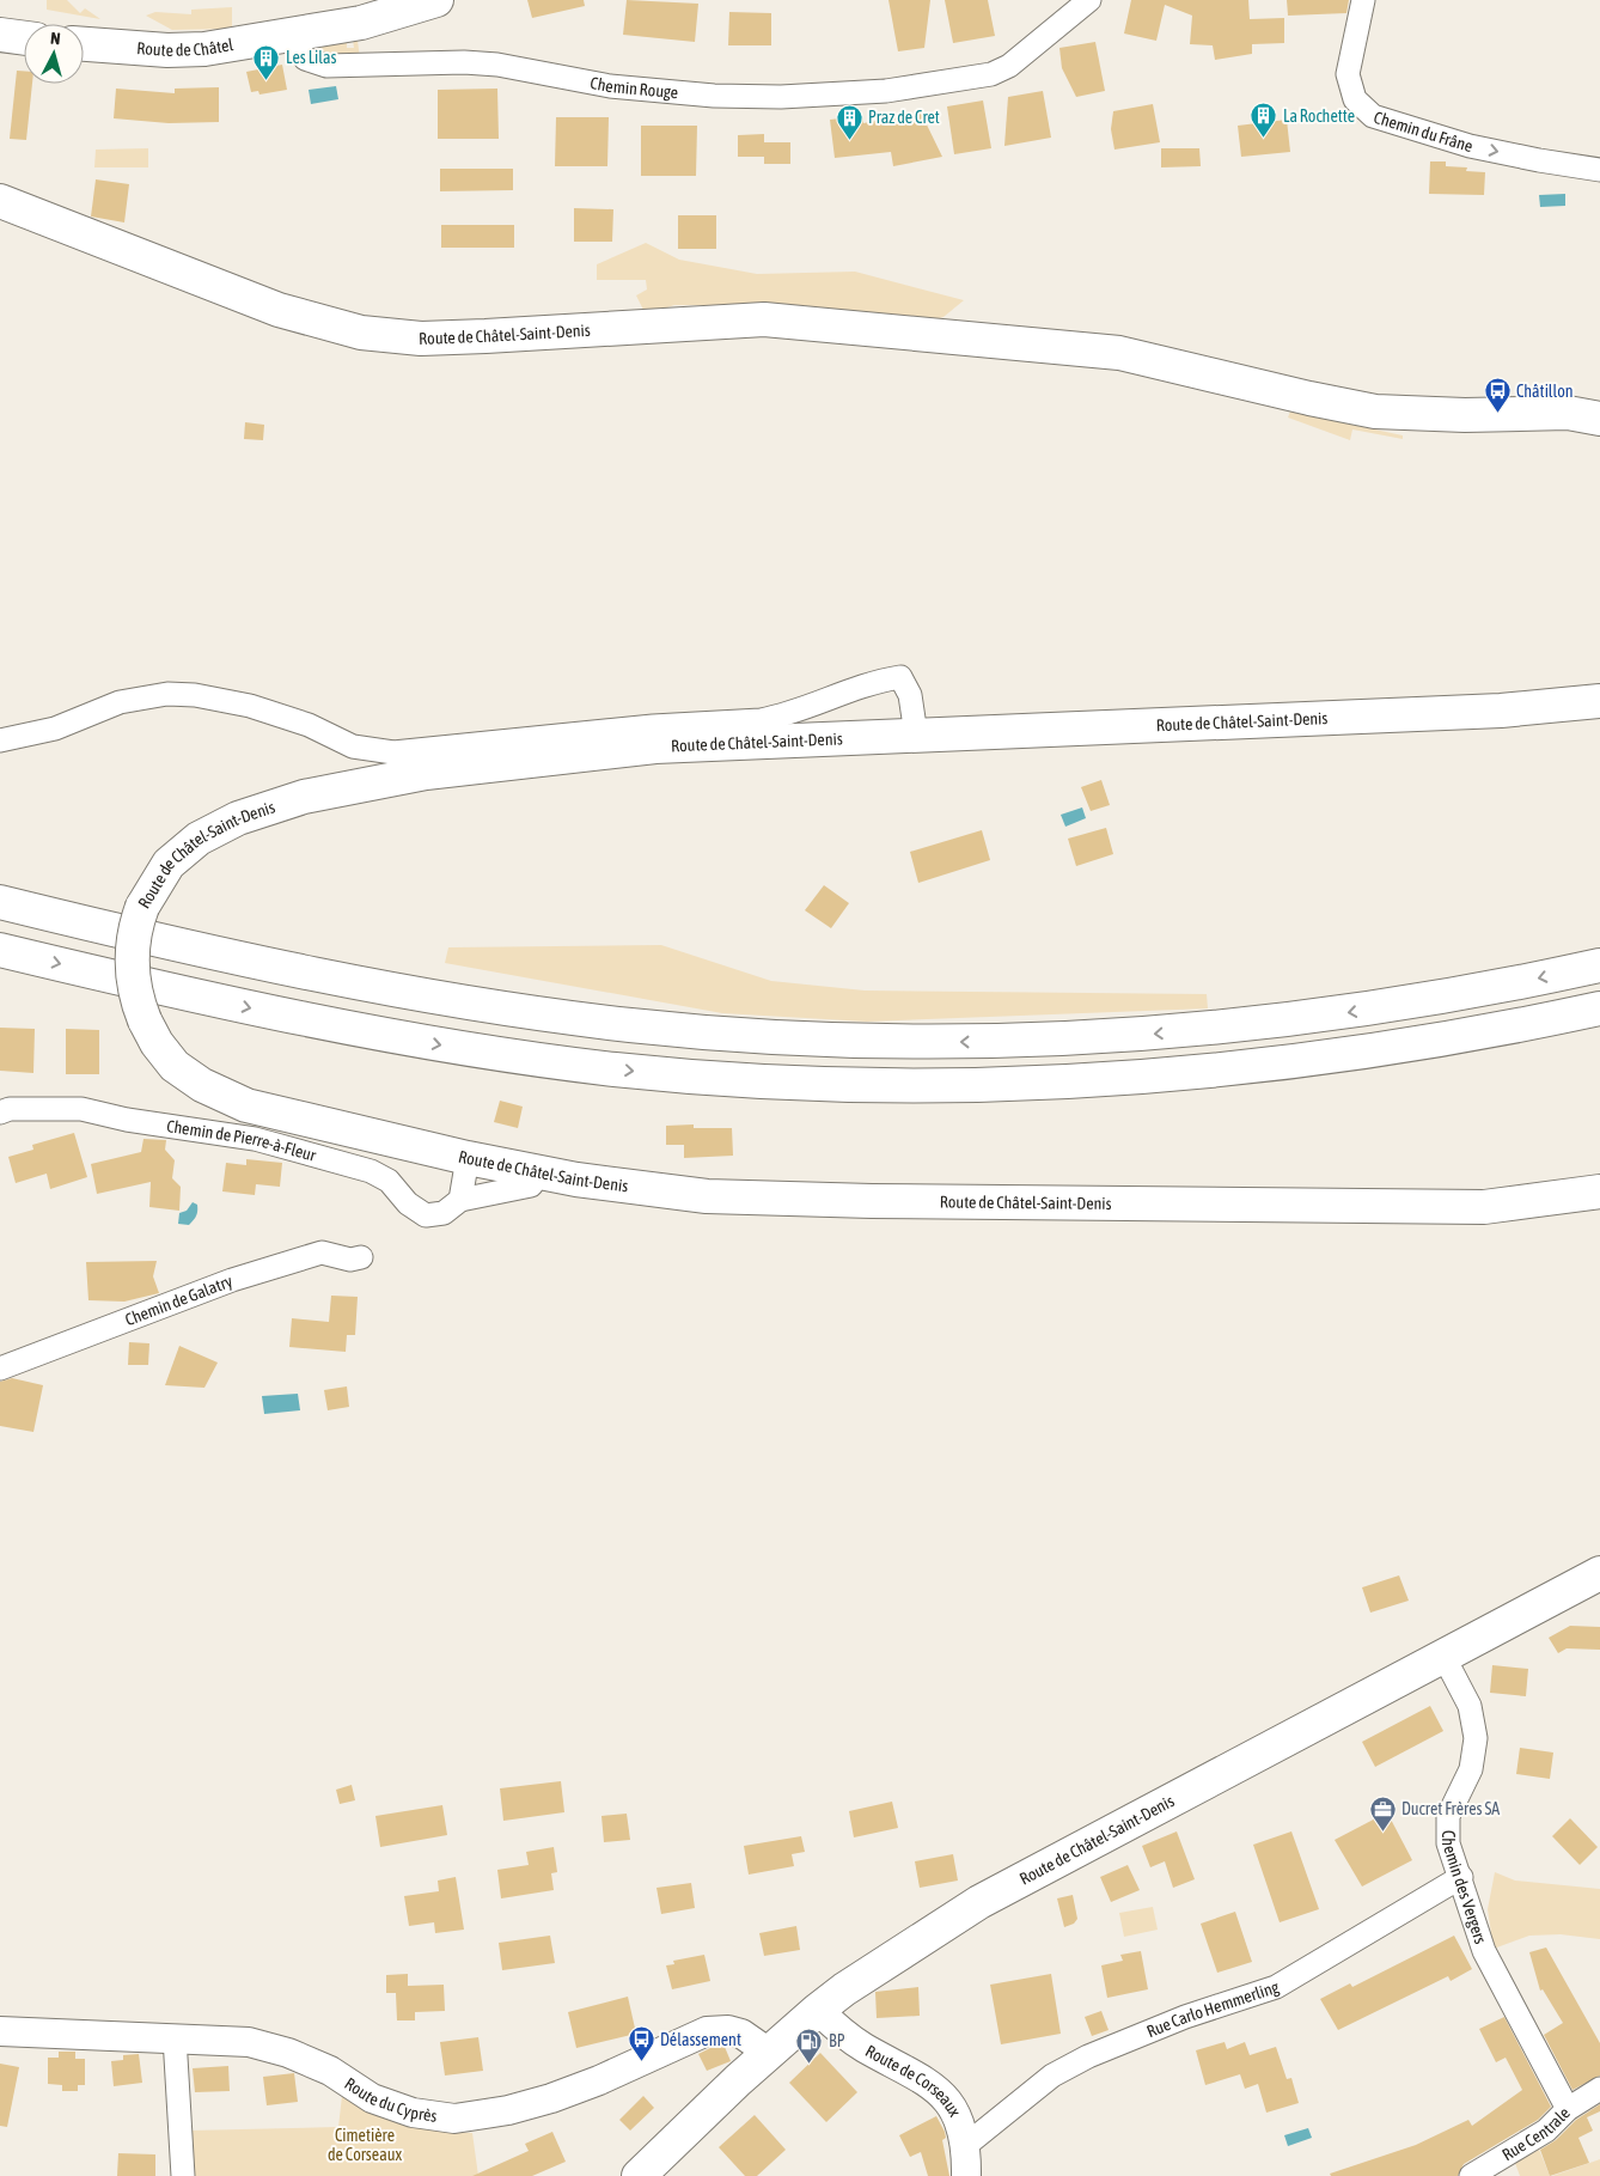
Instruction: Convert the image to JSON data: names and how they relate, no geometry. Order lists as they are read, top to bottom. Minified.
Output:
{"streets":{"main road":["Route de Châtel","Route de Châtel-Saint-Denis"],"street":["Chemin Rouge","Chemin du Frâne","Chemin de Pierre-à-Fleur","Chemin de Galatry","Chemin des Vergers","Rue Carlo Hemmerling","Route de Corseaux","Route du Cyprès","Rue Centrale"]},"crossings":[["Route de Châtel","Chemin Rouge"],["Route de Châtel-Saint-Denis","Chemin de Pierre-à-Fleur"],["Route de Châtel-Saint-Denis","Chemin des Vergers"],["Route de Châtel-Saint-Denis","Route de Corseaux"],["Route de Châtel-Saint-Denis","Route du Cyprès"],["Chemin des Vergers","Rue Carlo Hemmerling"],["Chemin des Vergers","Rue Centrale"],["Rue Carlo Hemmerling","Route de Corseaux"]],"one_way":["Chemin du Frâne"],"parks":["Cimetière de Corseaux"],"places":{"building":["Les Lilas","La Rochette","Praz de Cret"],"bus stop":["Châtillon","Délassement"],"office":["Ducret Frères SA"],"fuel station":["BP"]},"north":"top"}
